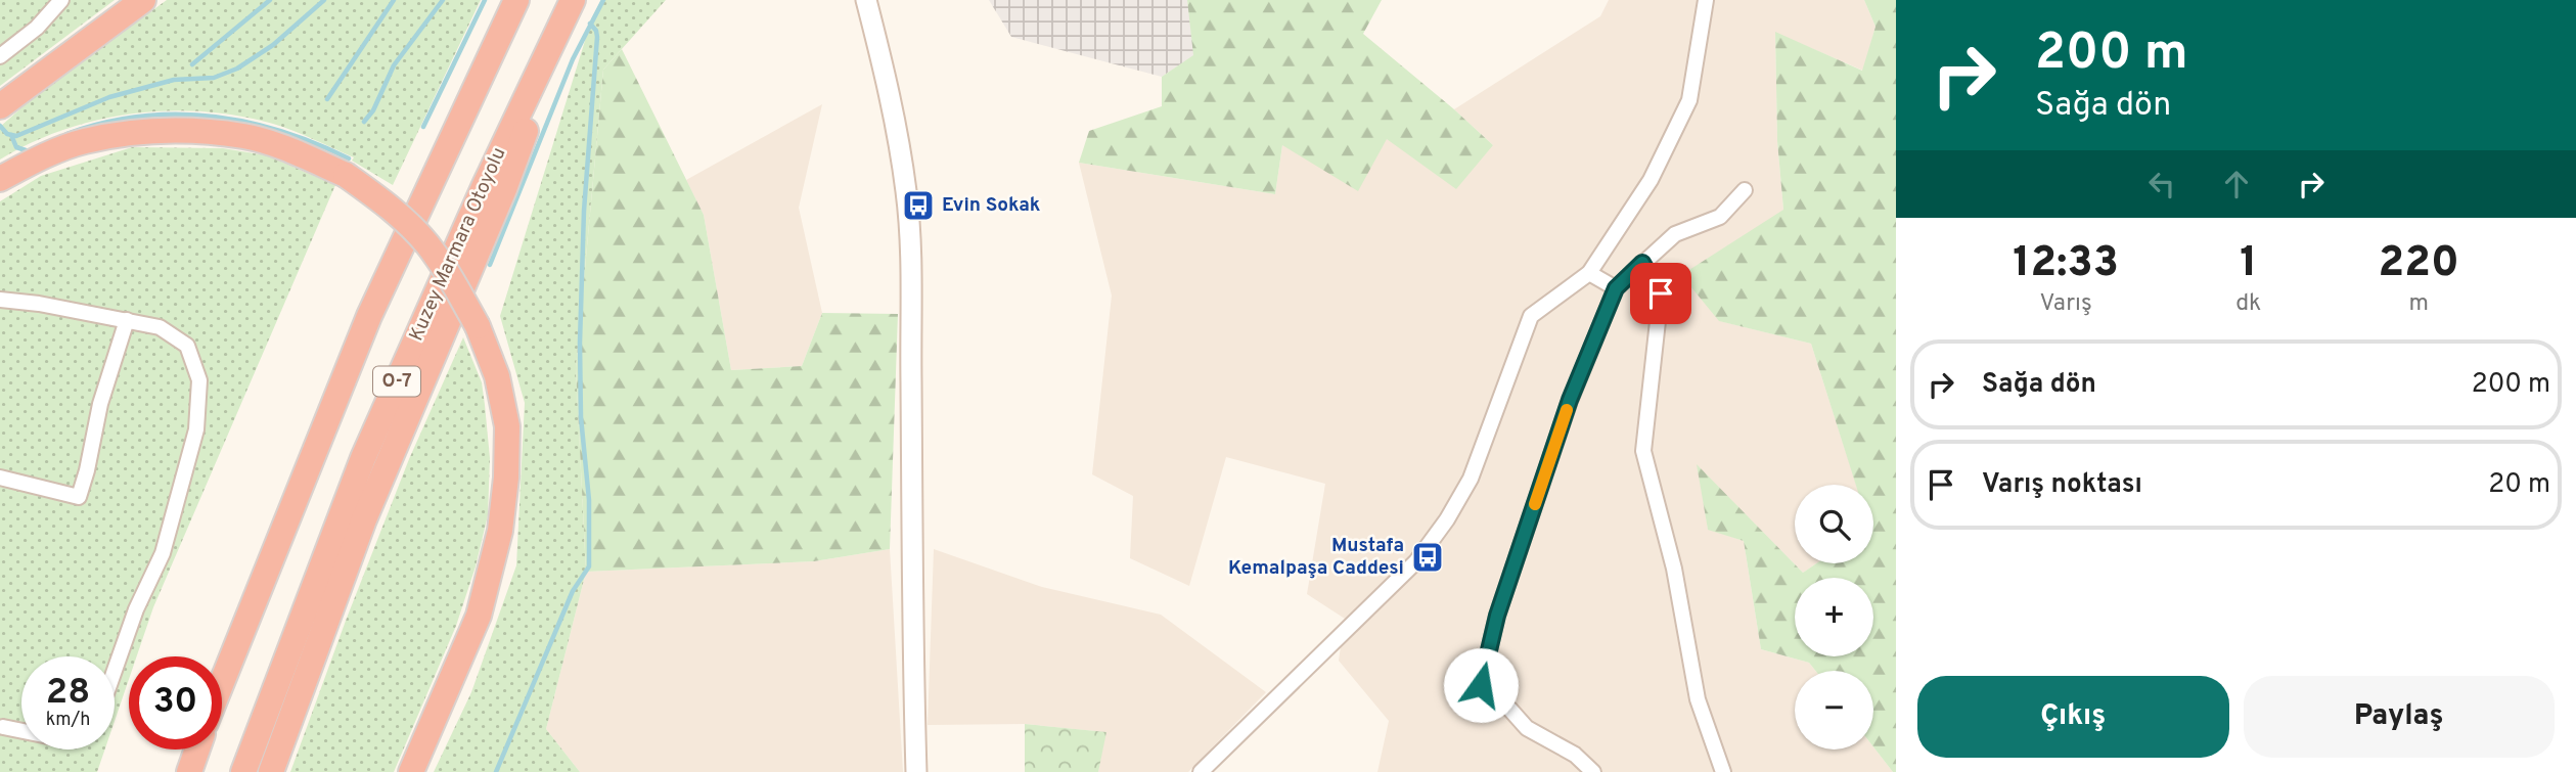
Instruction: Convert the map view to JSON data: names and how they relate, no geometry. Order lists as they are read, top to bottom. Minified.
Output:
{"streets":{"highway":["Kuzey Marmara Otoyolu","O-7"]},"places":{"bus stop":["Evin Sokak","Mustafa Kemalpaşa Caddesi"]},"page":{"turn":["200 m","Sağa dön"],"eta":["12:33","Varış","1","dk","220","m"],"list":[{"name":"Sağa dön","value":"200 m"},{"name":"Varış noktası","value":"20 m"}],"map_buttons":["+","−"],"speed":"28 km/h","limit":"30","buttons":["Çıkış","Paylaş"]}}
